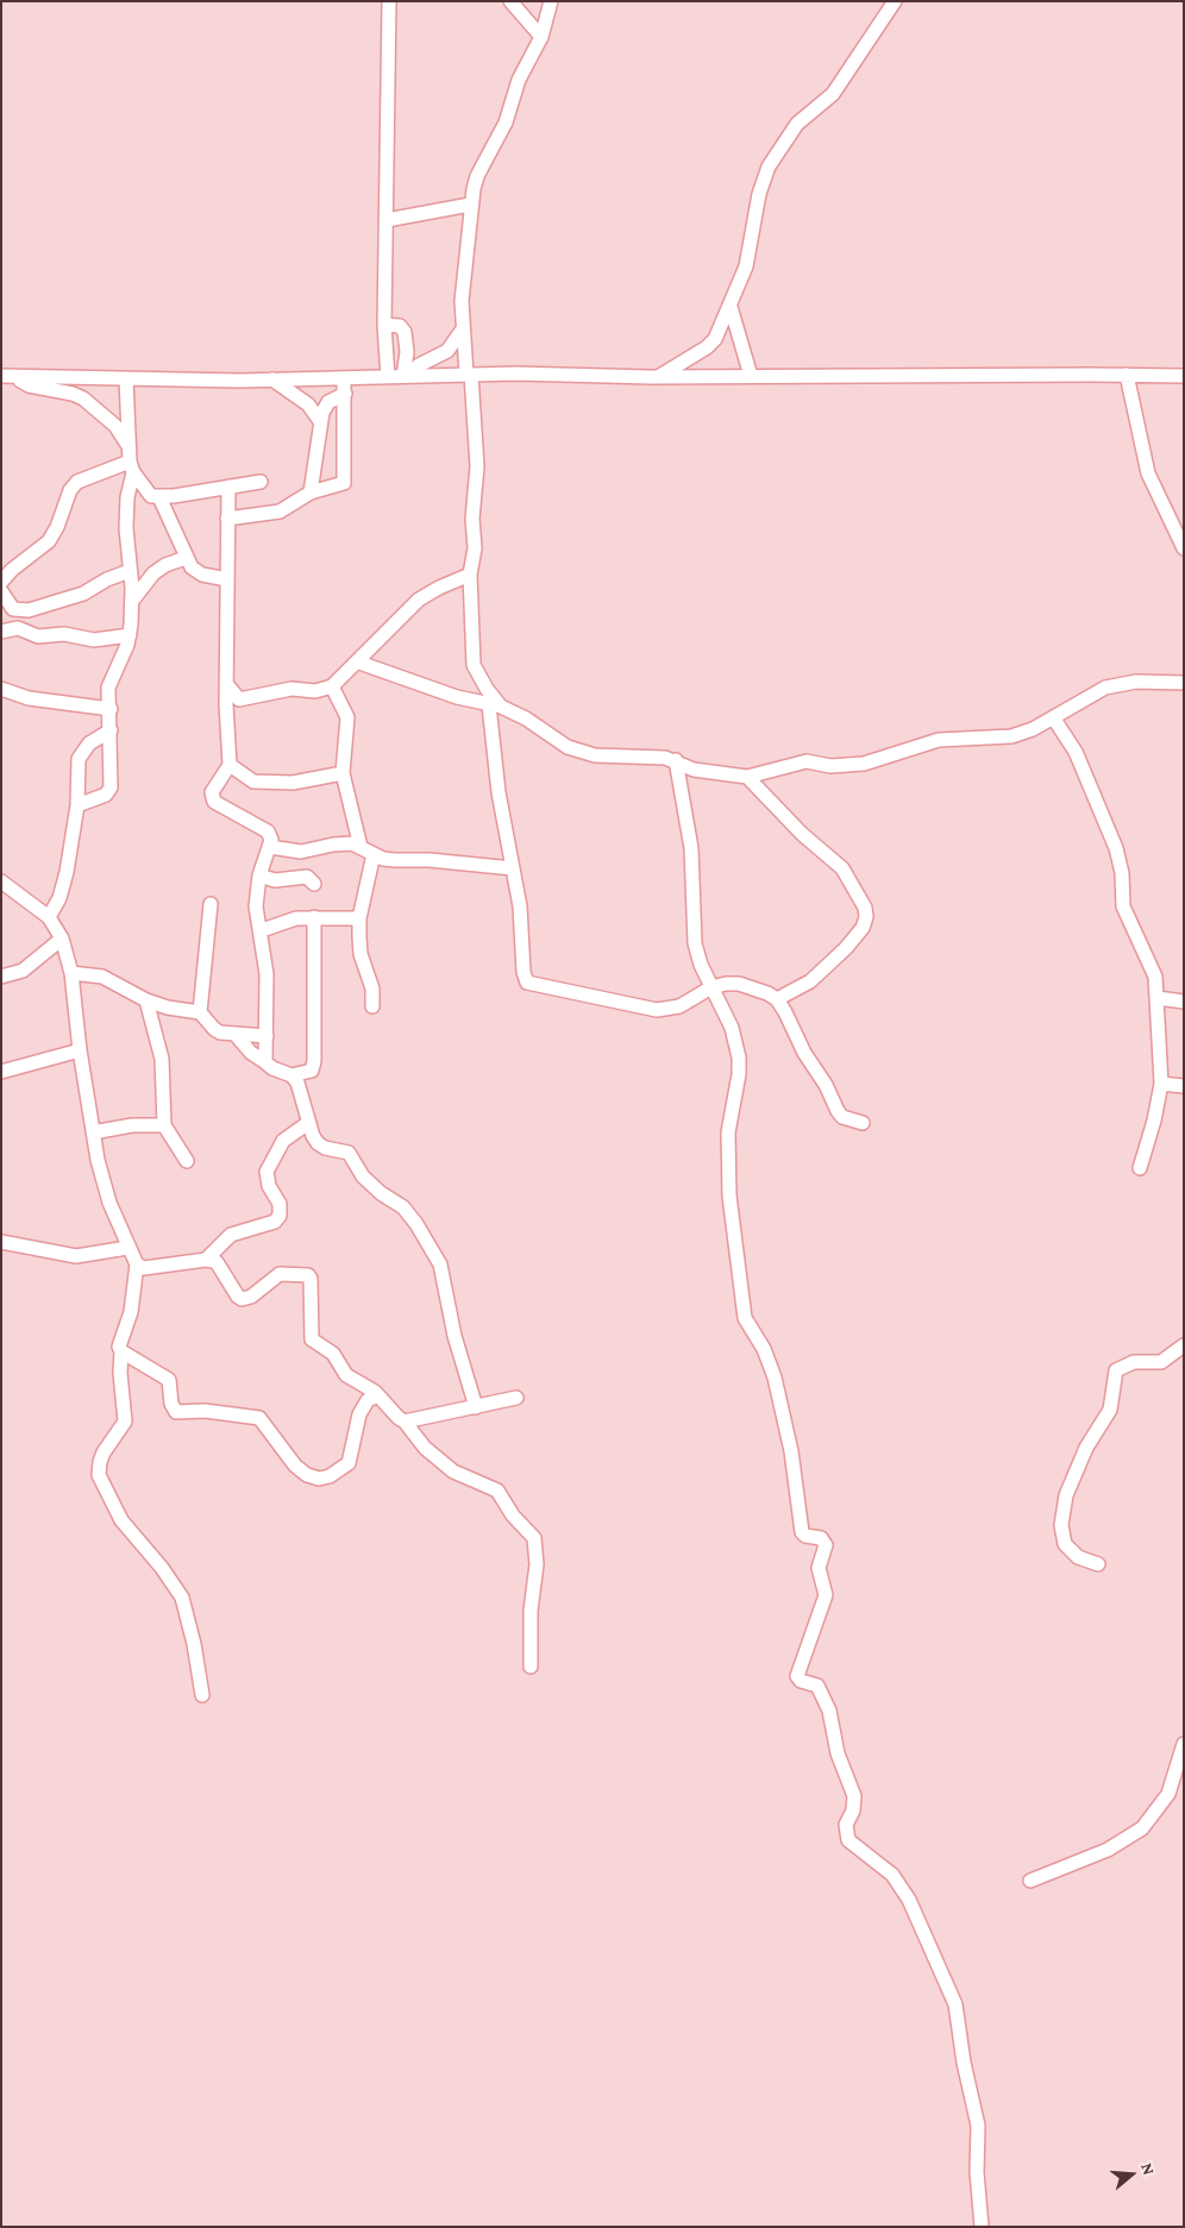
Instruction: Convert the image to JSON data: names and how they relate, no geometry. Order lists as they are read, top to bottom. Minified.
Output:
{"north":"right"}
